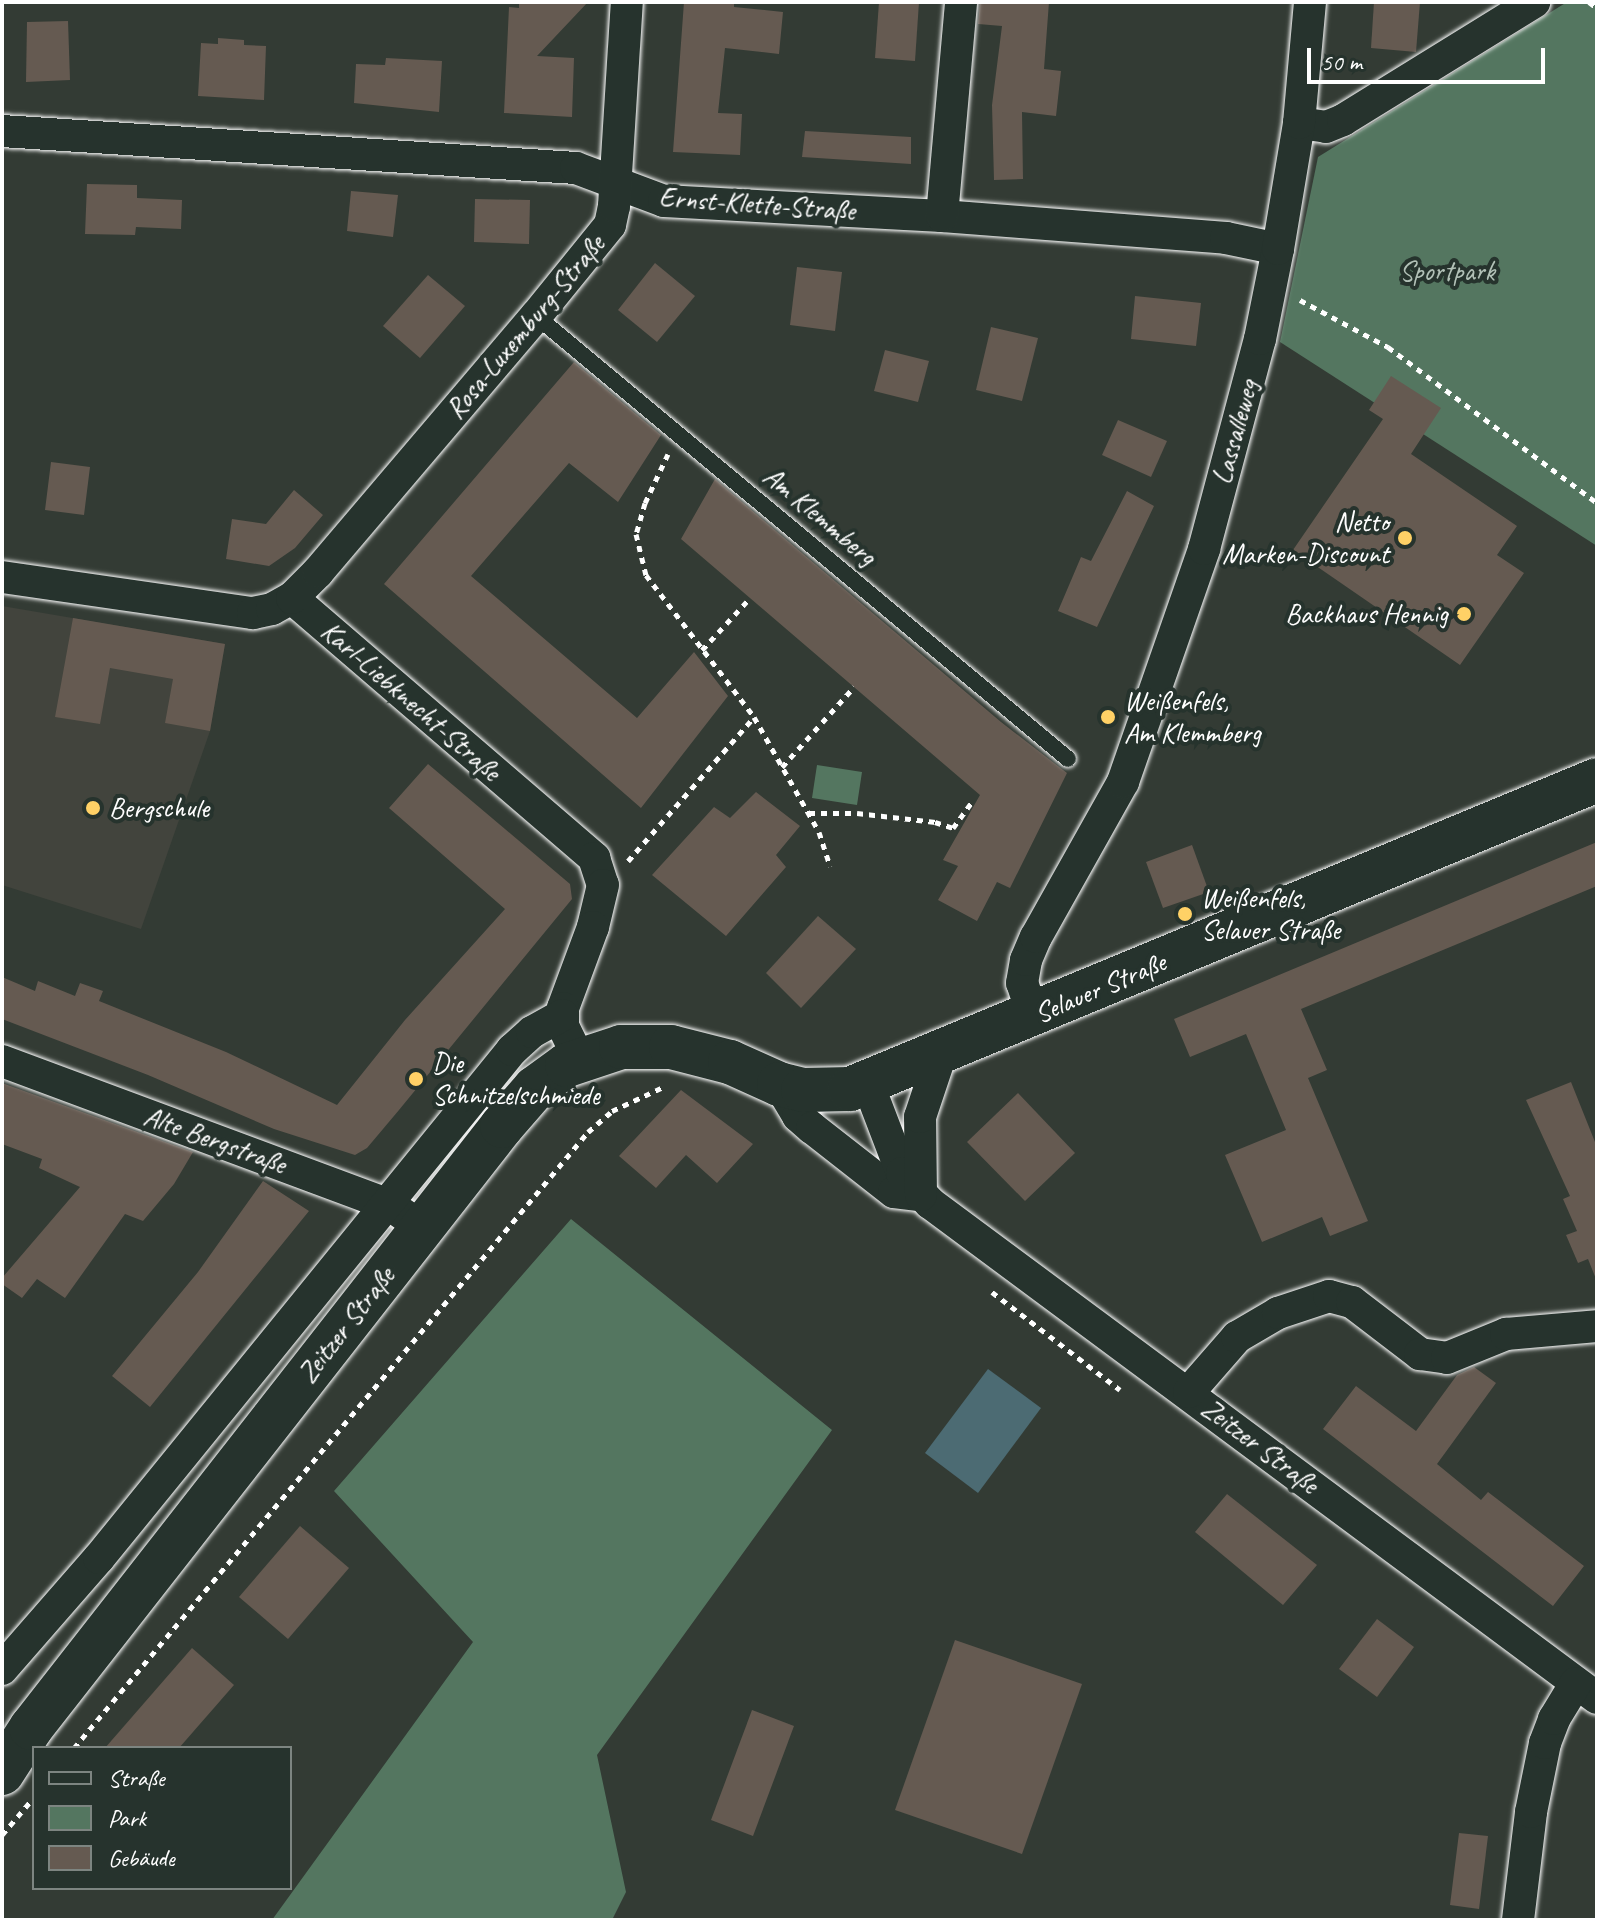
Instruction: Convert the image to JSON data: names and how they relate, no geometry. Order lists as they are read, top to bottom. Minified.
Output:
{"streets":{"main road":["Selauer Straße","Zeitzer Straße"],"street":["Ernst-Klette-Straße","Rosa-Luxemburg-Straße","Lassalleweg","Karl-Liebknecht-Straße","Alte Bergstraße"],"lane":["Am Klemmberg"]},"crossings":[["Ernst-Klette-Straße","Rosa-Luxemburg-Straße"],["Ernst-Klette-Straße","Lassalleweg"],["Rosa-Luxemburg-Straße","Am Klemmberg"],["Rosa-Luxemburg-Straße","Karl-Liebknecht-Straße"],["Lassalleweg","Selauer Straße"],["Karl-Liebknecht-Straße","Zeitzer Straße"],["Selauer Straße","Zeitzer Straße"],["Alte Bergstraße","Zeitzer Straße"]],"parks":["Sportpark"],"places":["Netto Marken-Discount","Backhaus Hennig","Weißenfels, Am Klemmberg","Bergschule","Weißenfels, Selauer Straße","Die Schnitzelschmiede"],"legend":["Straße","Park","Gebäude"],"scale_bar":"50 m"}
